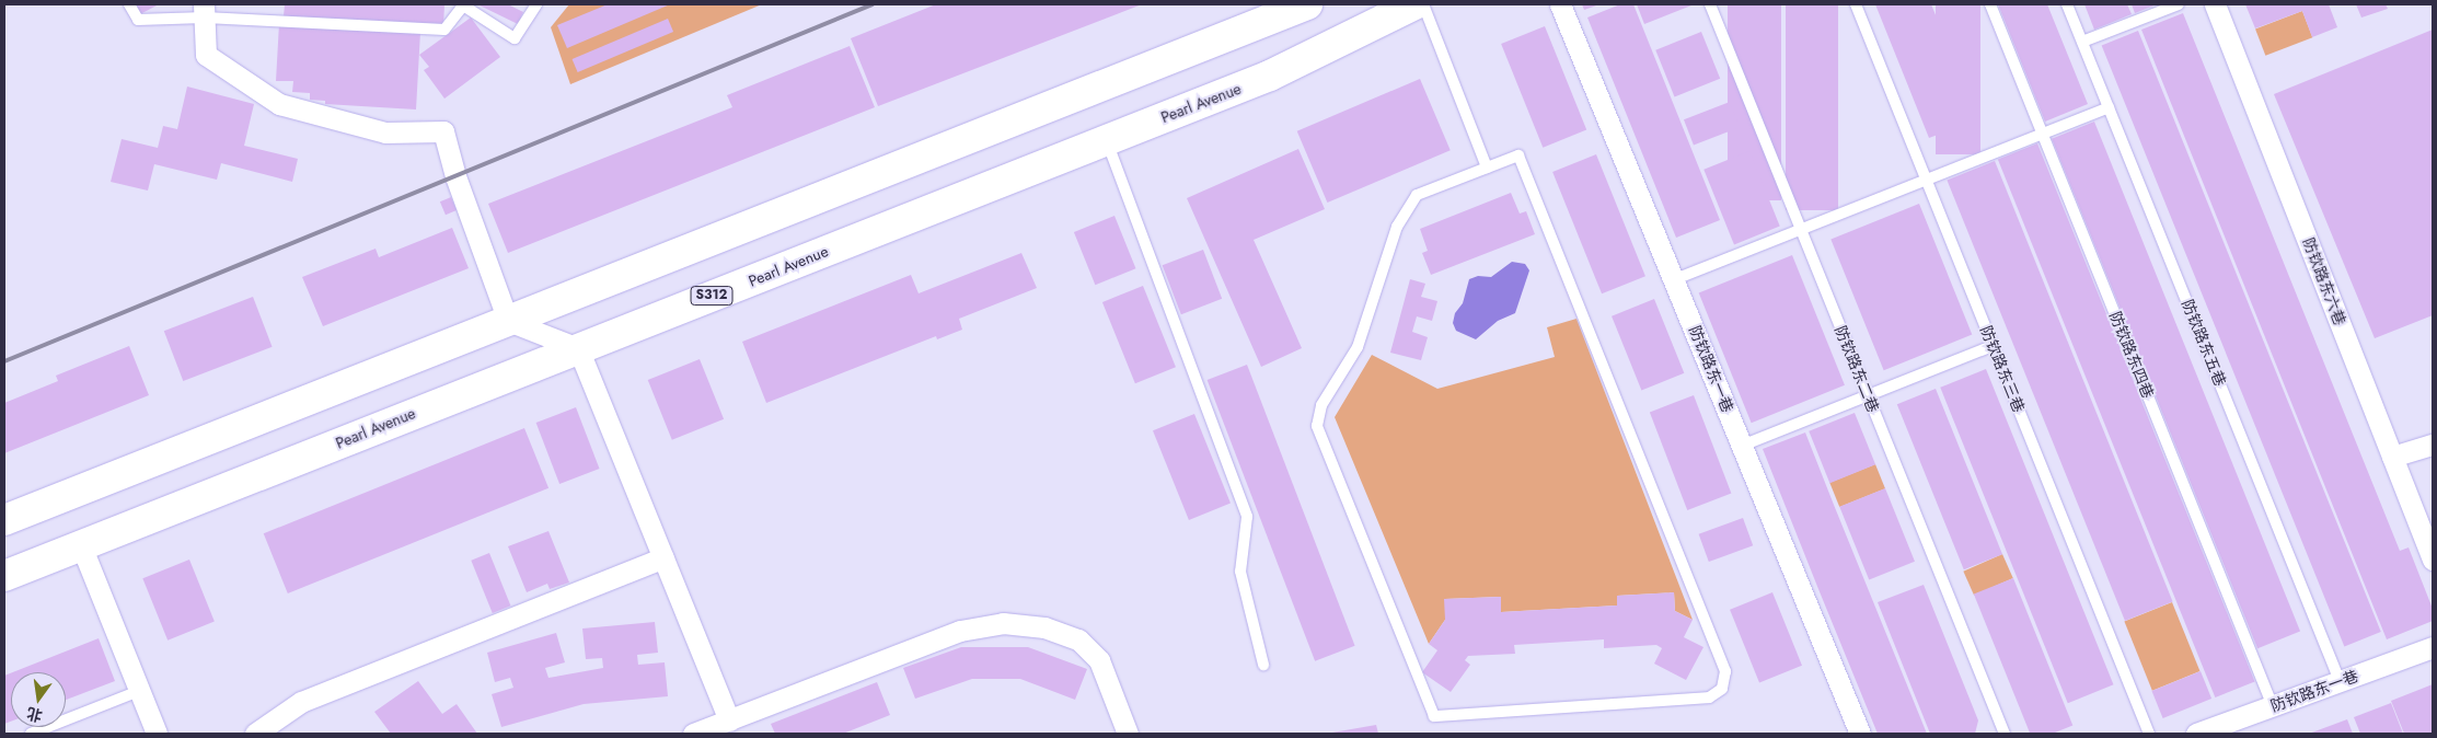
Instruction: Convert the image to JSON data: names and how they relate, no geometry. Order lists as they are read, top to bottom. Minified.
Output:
{"streets":{"main road":["Pearl Avenue","S312"],"street":["防钦路东六巷","防钦路东一巷"],"lane":["防钦路东五巷","防钦路东四巷","防钦路东二巷","防钦路东三巷"]},"crossings":[["防钦路东五巷","防钦路东一巷"],["防钦路东四巷","防钦路东一巷"]],"north":"bottom"}
